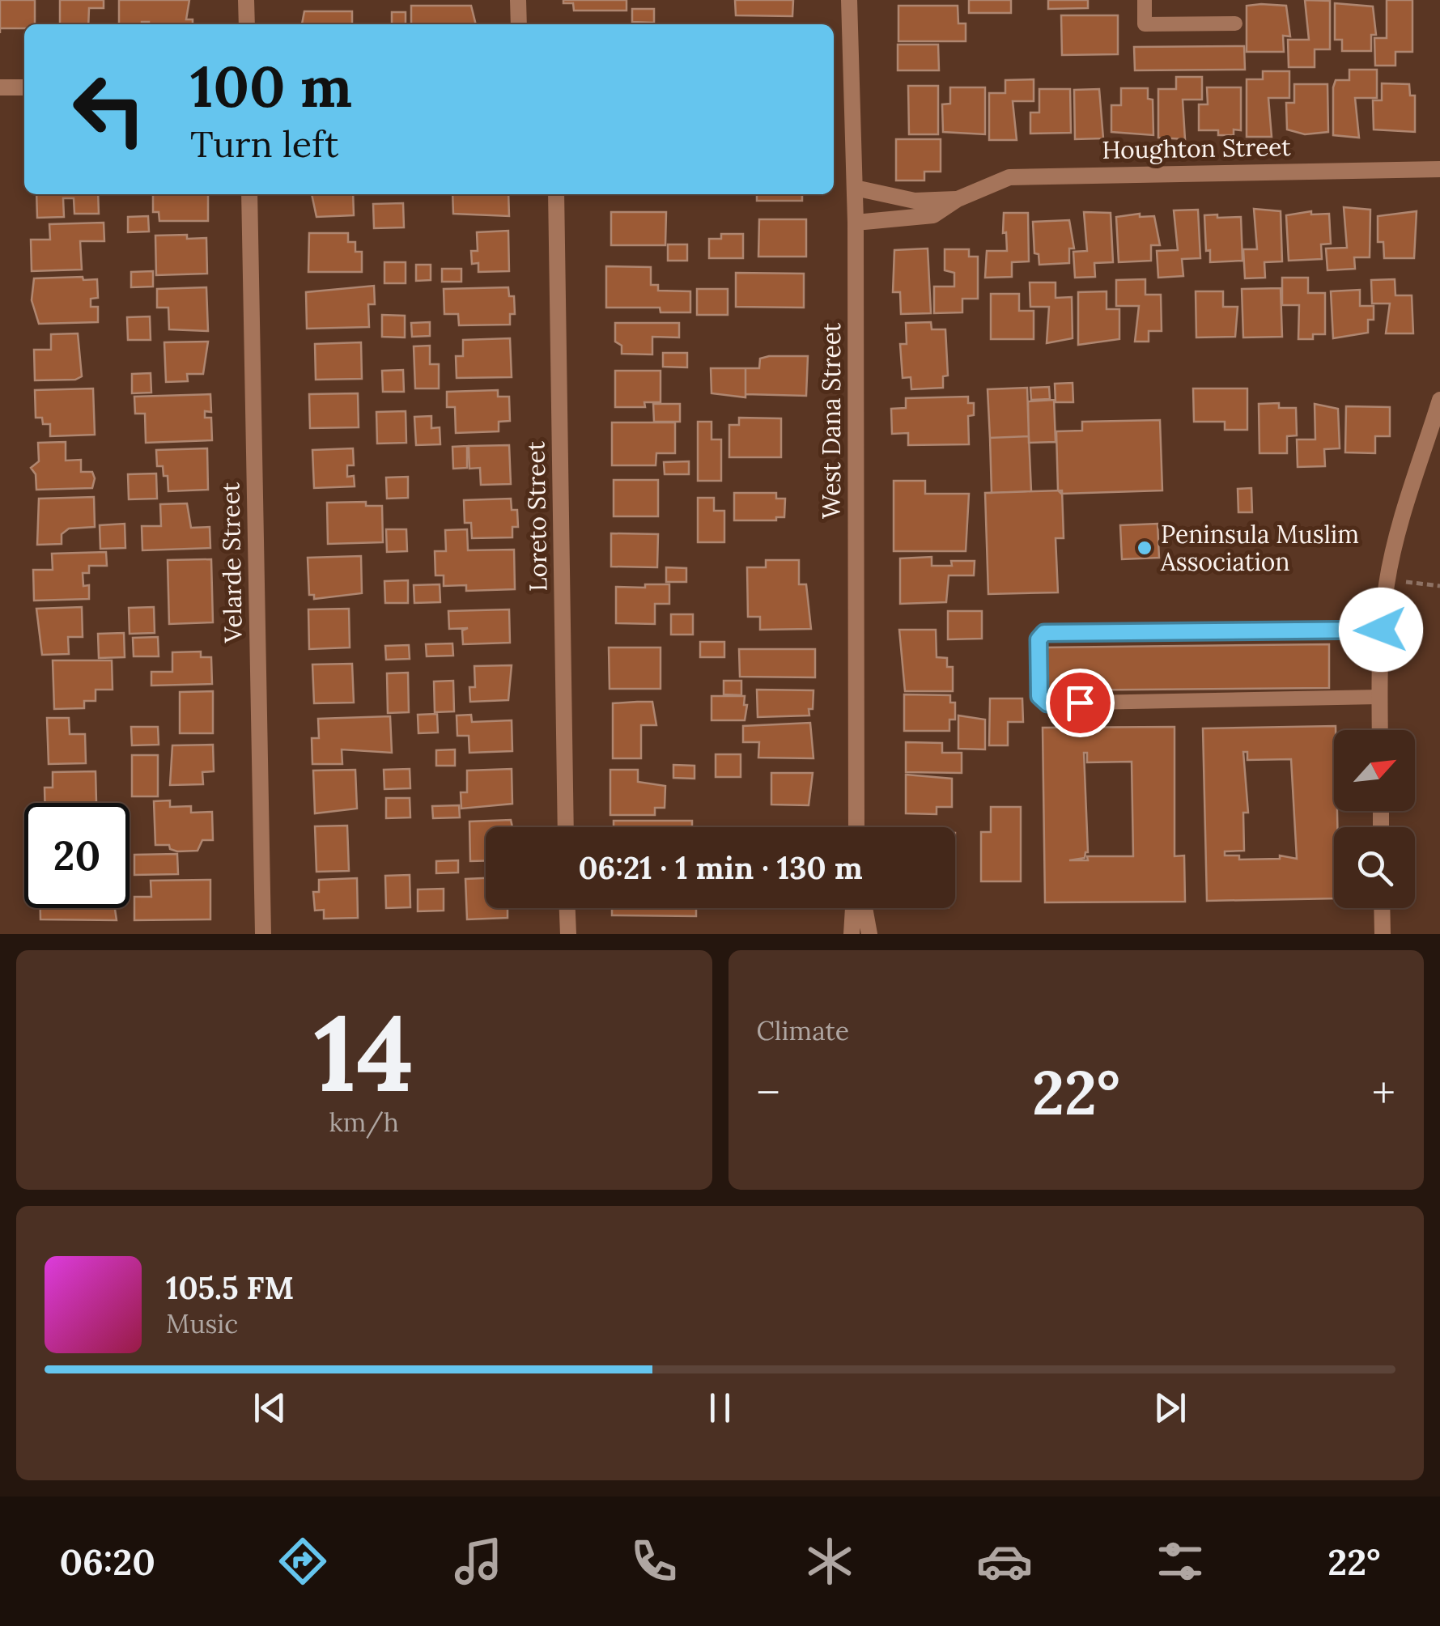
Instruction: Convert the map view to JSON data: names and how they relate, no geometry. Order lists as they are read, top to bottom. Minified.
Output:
{"streets":{"street":["Houghton Street","West Dana Street","Loreto Street","Velarde Street"]},"crossings":[["Houghton Street","West Dana Street"]],"places":["Peninsula Muslim Association"],"north":"top right","page":{"turn":["100 m","Turn left"],"limit":"20","trip":"06:21 · 1 min · 130 m","tile":[["14","km/h"],"Climate"],"heat":["−","22°","+"],"song":["105.5 FM","Music"],"tabs":["06:20","22°"]}}
